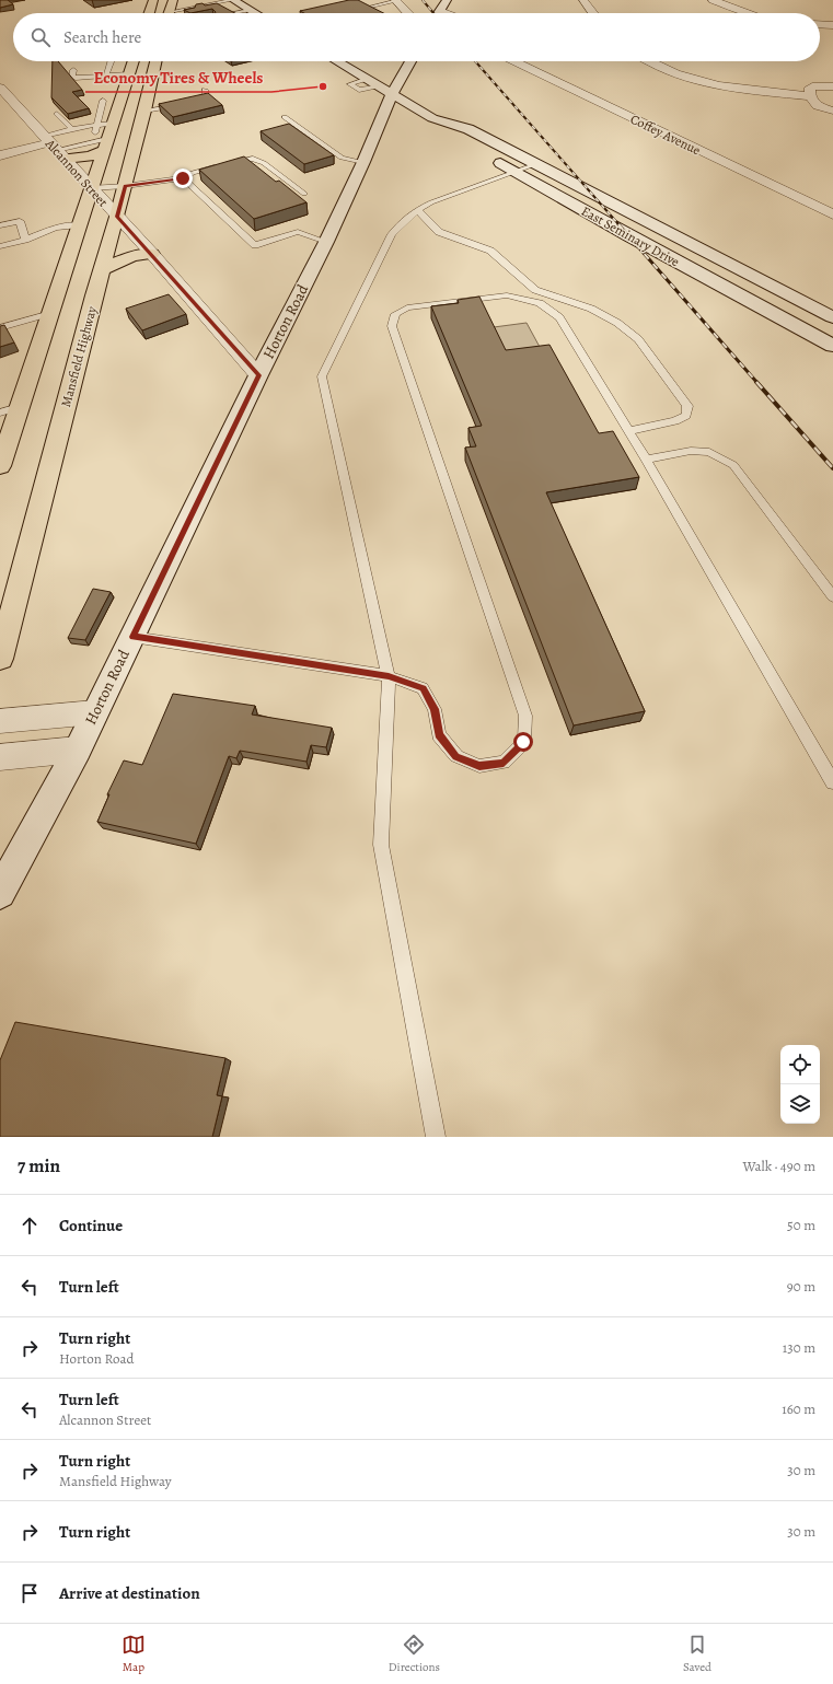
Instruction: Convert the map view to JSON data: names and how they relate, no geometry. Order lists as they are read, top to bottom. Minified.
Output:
{"streets":{"main road":["East Seminary Drive","Horton Road","Mansfield Highway"],"street":["Coffey Avenue","Alcannon Street"]},"crossings":[["Alcannon Street","Horton Road"],["Alcannon Street","Mansfield Highway"],["East Seminary Drive","Horton Road"]],"places":["Economy Tires & Wheels"],"page":{"search":"Search here","heading":["7 min","Walk · 490 m"],"list":[["Continue","50 m"],["Turn left","90 m"],["Turn right","Horton Road","130 m"],["Turn left","Alcannon Street","160 m"],["Turn right","Mansfield Highway","30 m"],["Turn right","30 m"],"Arrive at destination"],"nav":["Map","Directions","Saved"]}}
